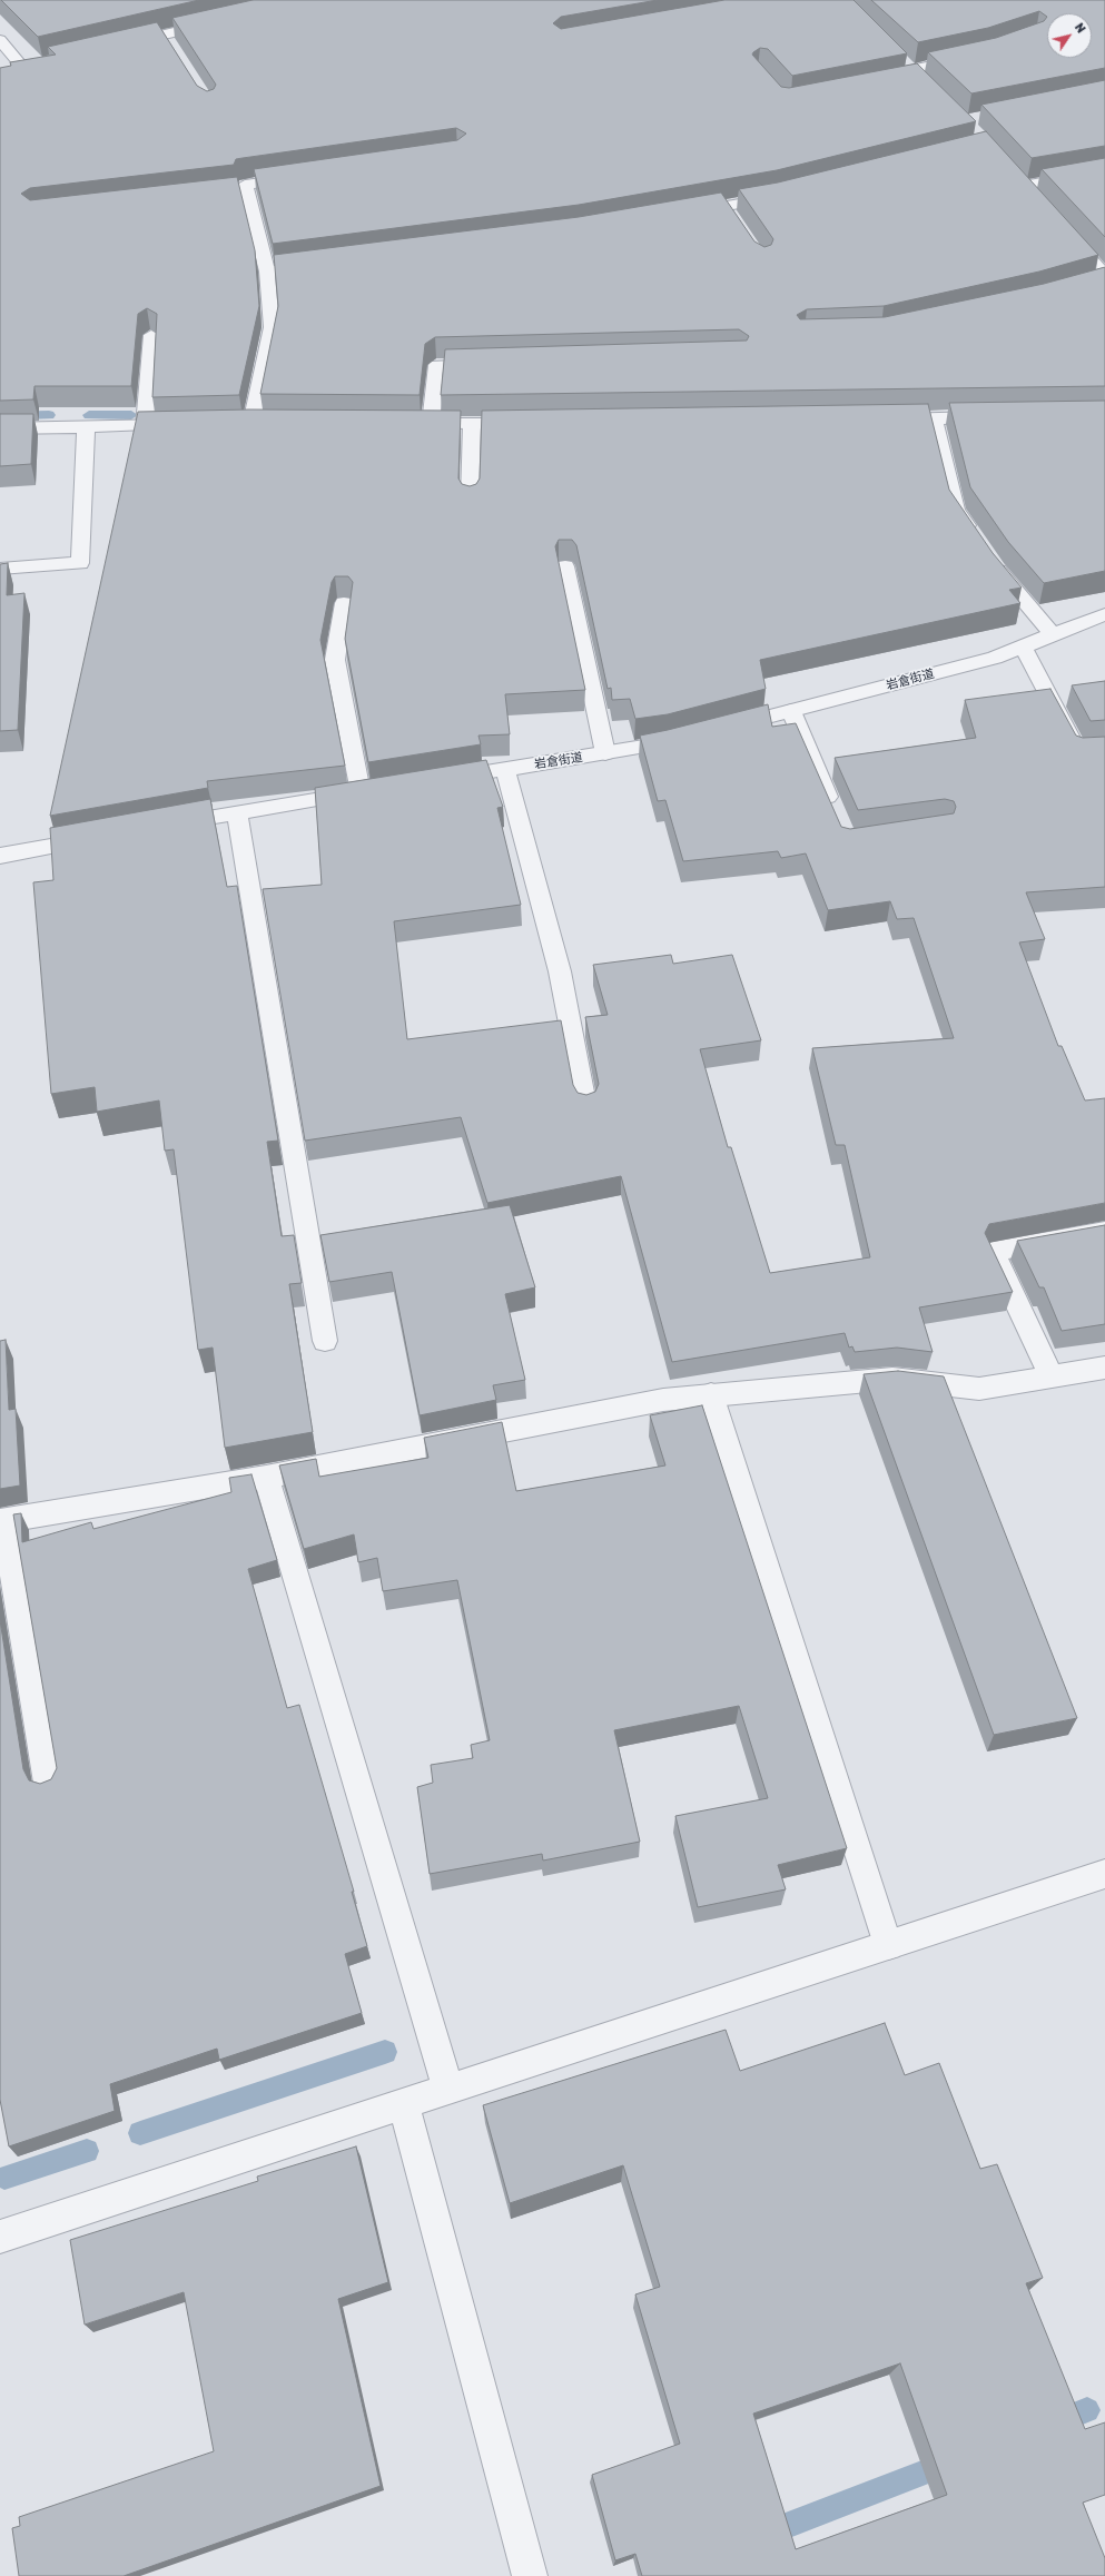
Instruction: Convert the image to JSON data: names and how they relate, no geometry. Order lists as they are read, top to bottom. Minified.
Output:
{"streets":{"street":["岩倉街道"]},"north":"top right"}
